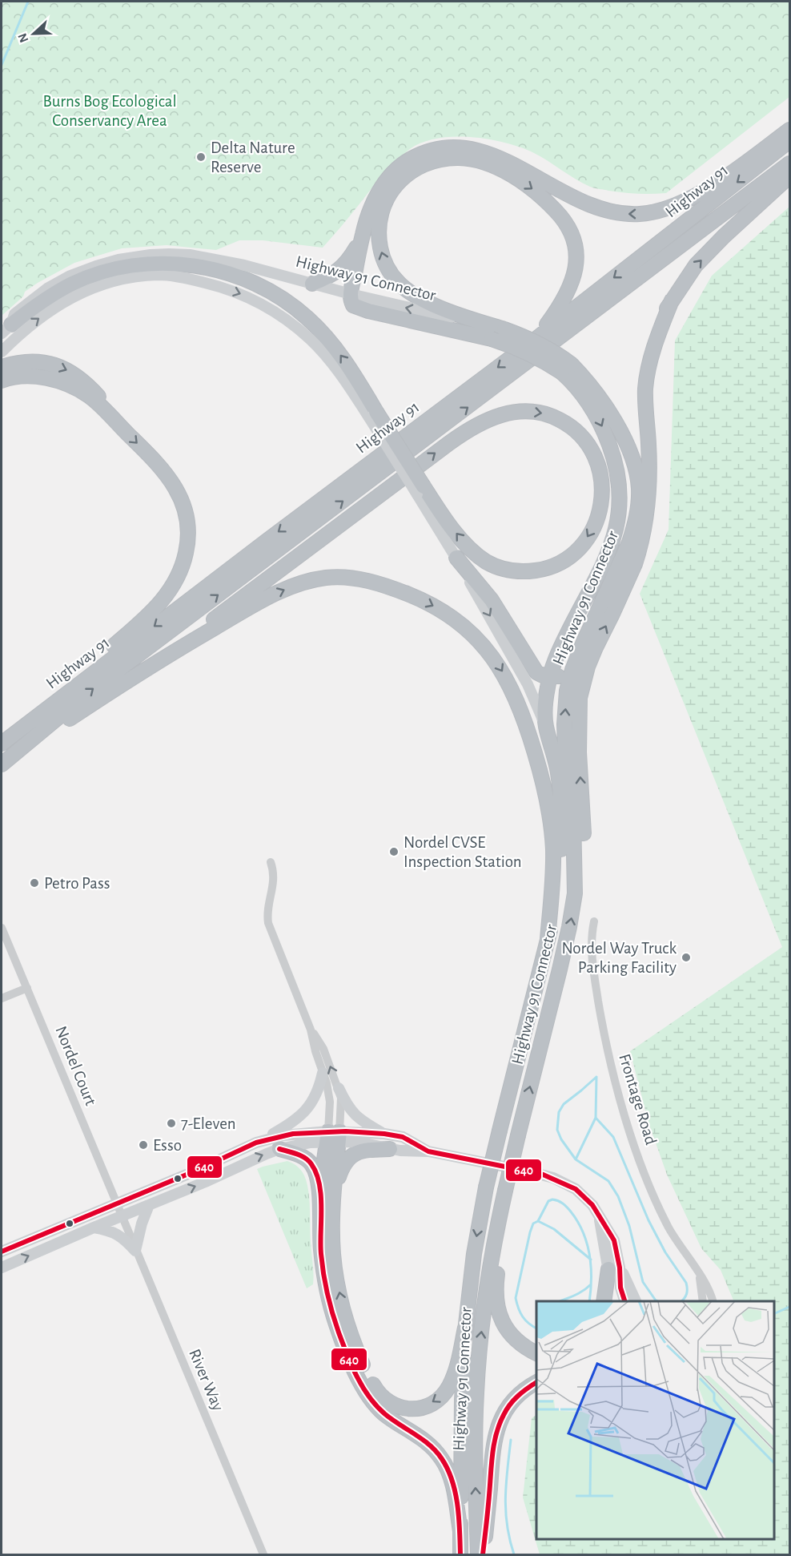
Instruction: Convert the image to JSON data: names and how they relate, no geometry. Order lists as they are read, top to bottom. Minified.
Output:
{"streets":{"highway":["Highway 91","Highway 91 Connector"],"street":["Nordel Court","Frontage Road","River Way"]},"crossings":[["Nordel Court","River Way"]],"parks":["Burns Bog Ecological Conservancy Area"],"places":["Delta Nature Reserve","Nordel CVSE Inspection Station","Petro Pass","Nordel Way Truck Parking Facility","7-Eleven","Esso"],"lines":["transit line 640"],"north":"left"}
